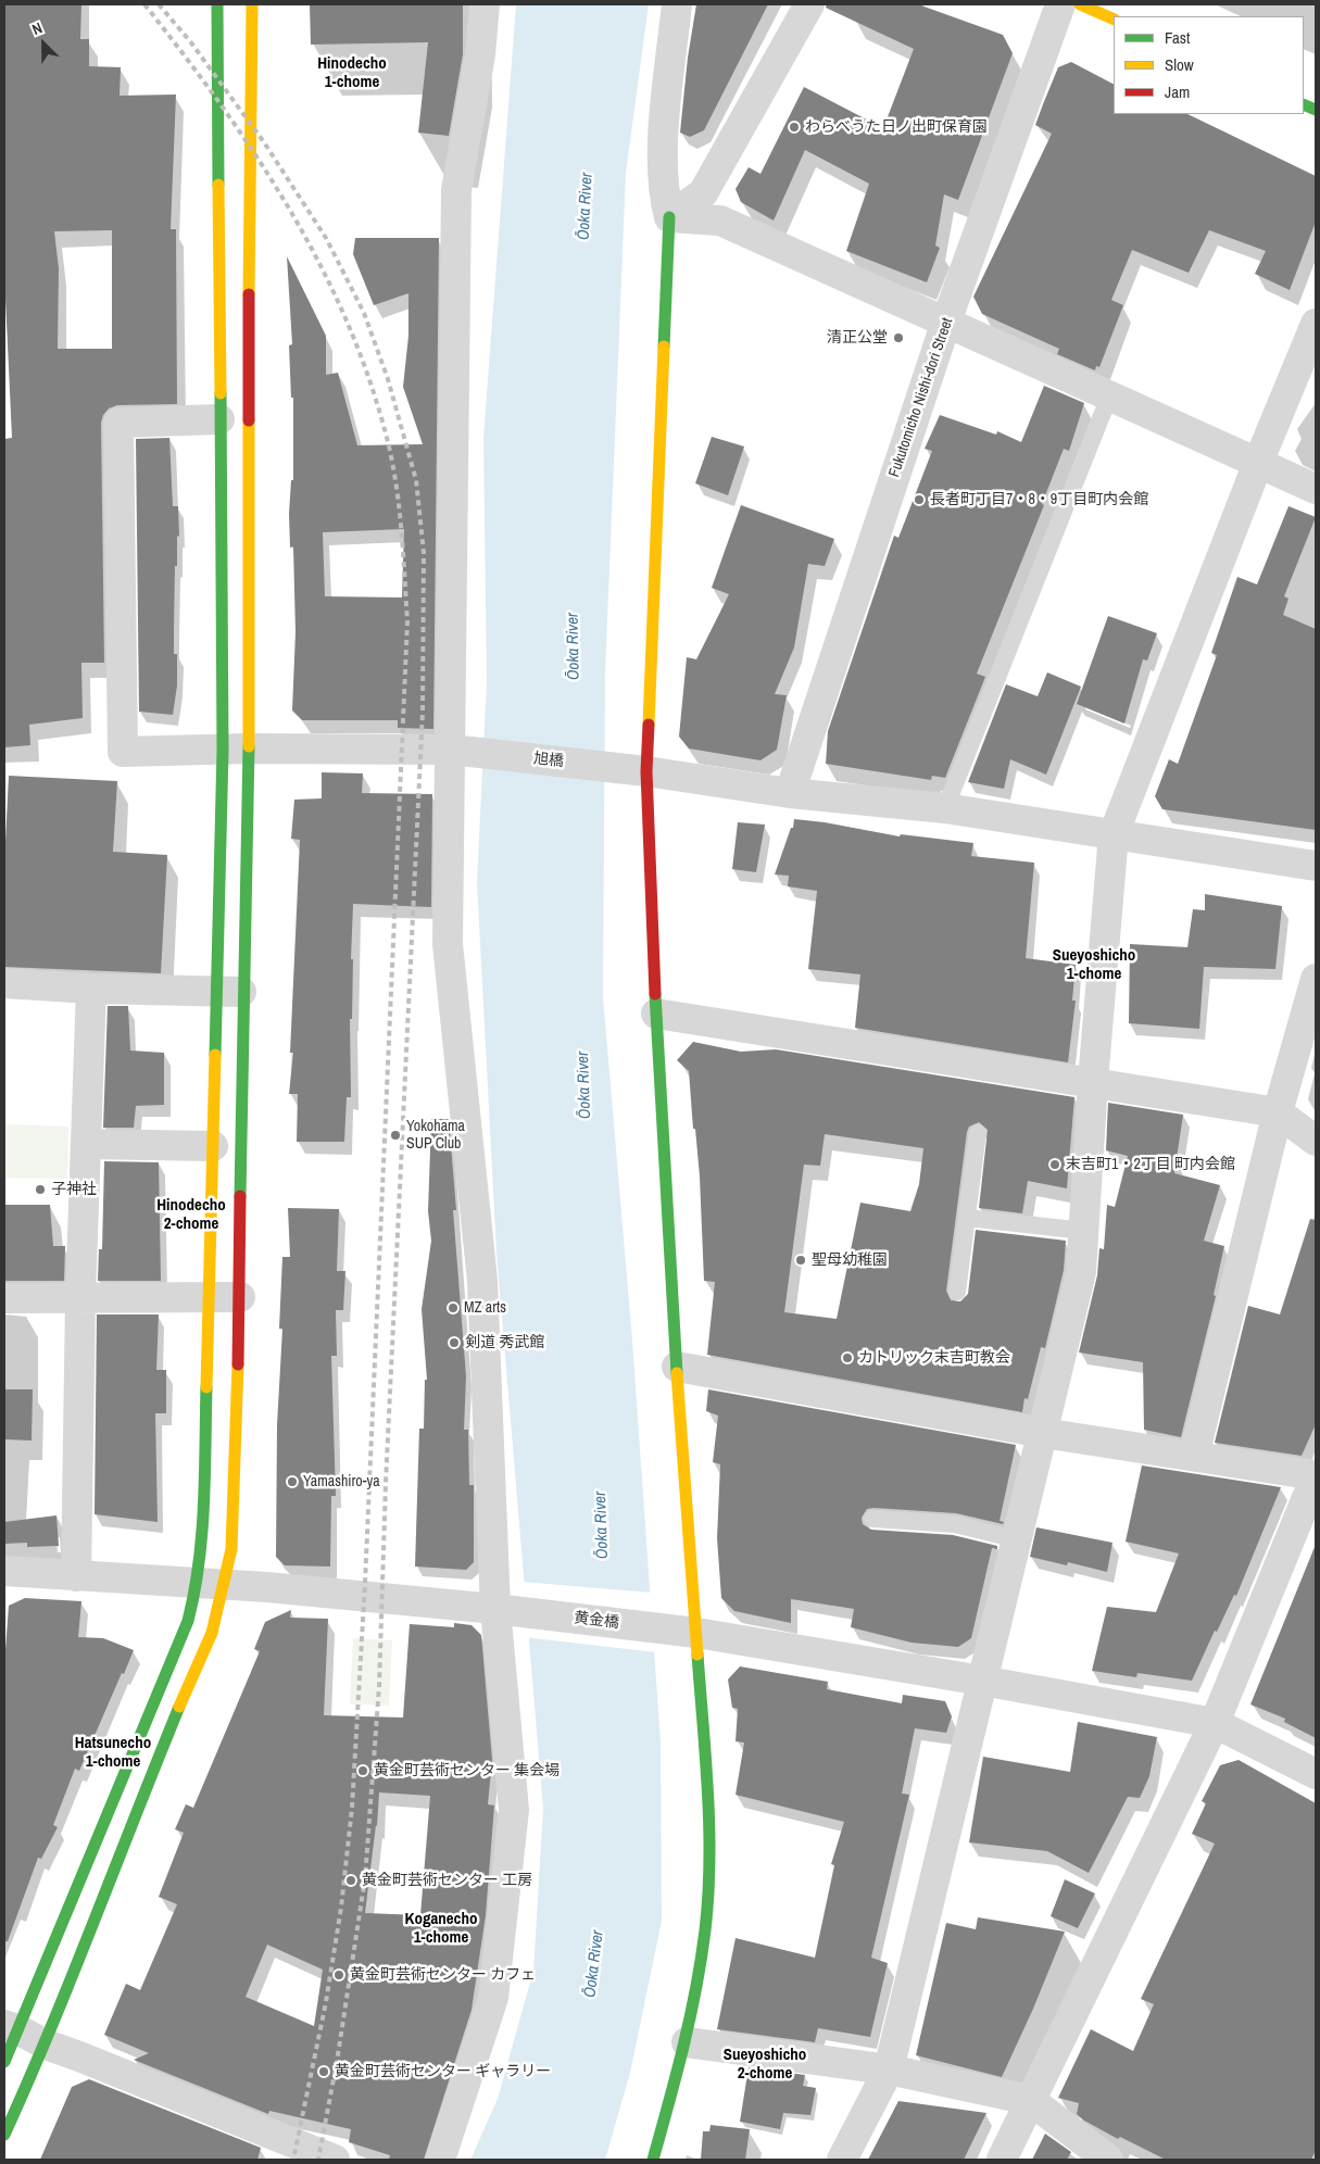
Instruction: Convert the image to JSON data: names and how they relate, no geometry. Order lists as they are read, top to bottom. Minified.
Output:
{"streets":{"street":["Fukutomicho Nishi-dori Street","旭橋","黄金橋"]},"crossings":[["Fukutomicho Nishi-dori Street","旭橋"]],"districts":["Hinodecho 1-chome","Sueyoshicho 1-chome","Hinodecho 2-chome","Hatsunecho 1-chome","Koganecho 1-chome","Sueyoshicho 2-chome"],"water":["Ōoka River"],"places":["わらべうた日ノ出町保育園","清正公堂","長者町丁目7・8・9丁目町内会館","Yokohama SUP Club","末吉町1・2丁目 町内会館","子神社","聖母幼稚園","MZ arts","剣道 秀武館","カトリック末吉町教会","Yamashiro-ya","黄金町芸術センター 集会場","黄金町芸術センター 工房","黄金町芸術センター カフェ","黄金町芸術センター ギャラリー"],"legend":["Fast","Slow","Jam"],"north":"top left"}
